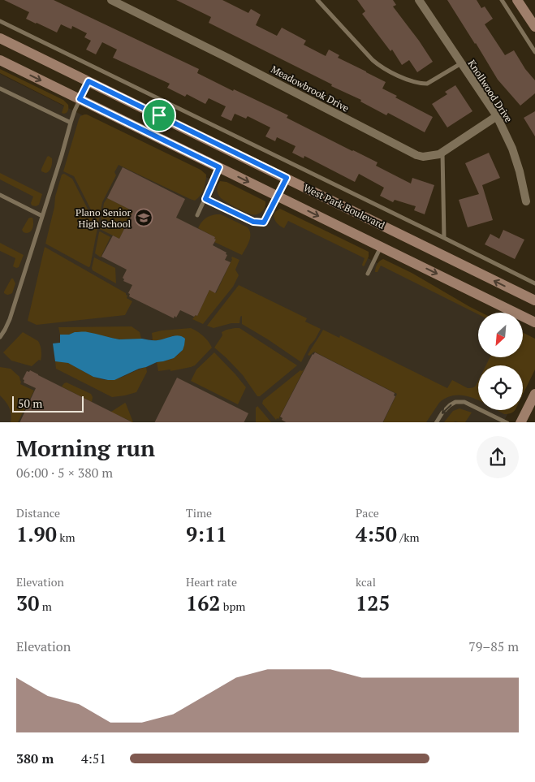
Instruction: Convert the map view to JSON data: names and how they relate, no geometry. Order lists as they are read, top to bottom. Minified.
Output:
{"streets":{"main road":["West Park Boulevard"],"street":["Meadowbrook Drive","Knollwood Drive"]},"crossings":[["Meadowbrook Drive","Knollwood Drive"]],"places":{"school or university":["Plano Senior High School"]},"scale_bar":"50 m","north":"bottom left","page":{"scale":"50 m","heading":["Morning run","06:00 · 5 × 380 m"],"stats":[["Distance","1.90 km"],["Time","9:11"],["Pace","4:50 /km"],["Elevation","30 m"],["Heart rate","162 bpm"],["kcal","125"]],"chart":["Elevation","79–85 m"],"list":[{"name":"380 m","note":"4:51"}]}}
